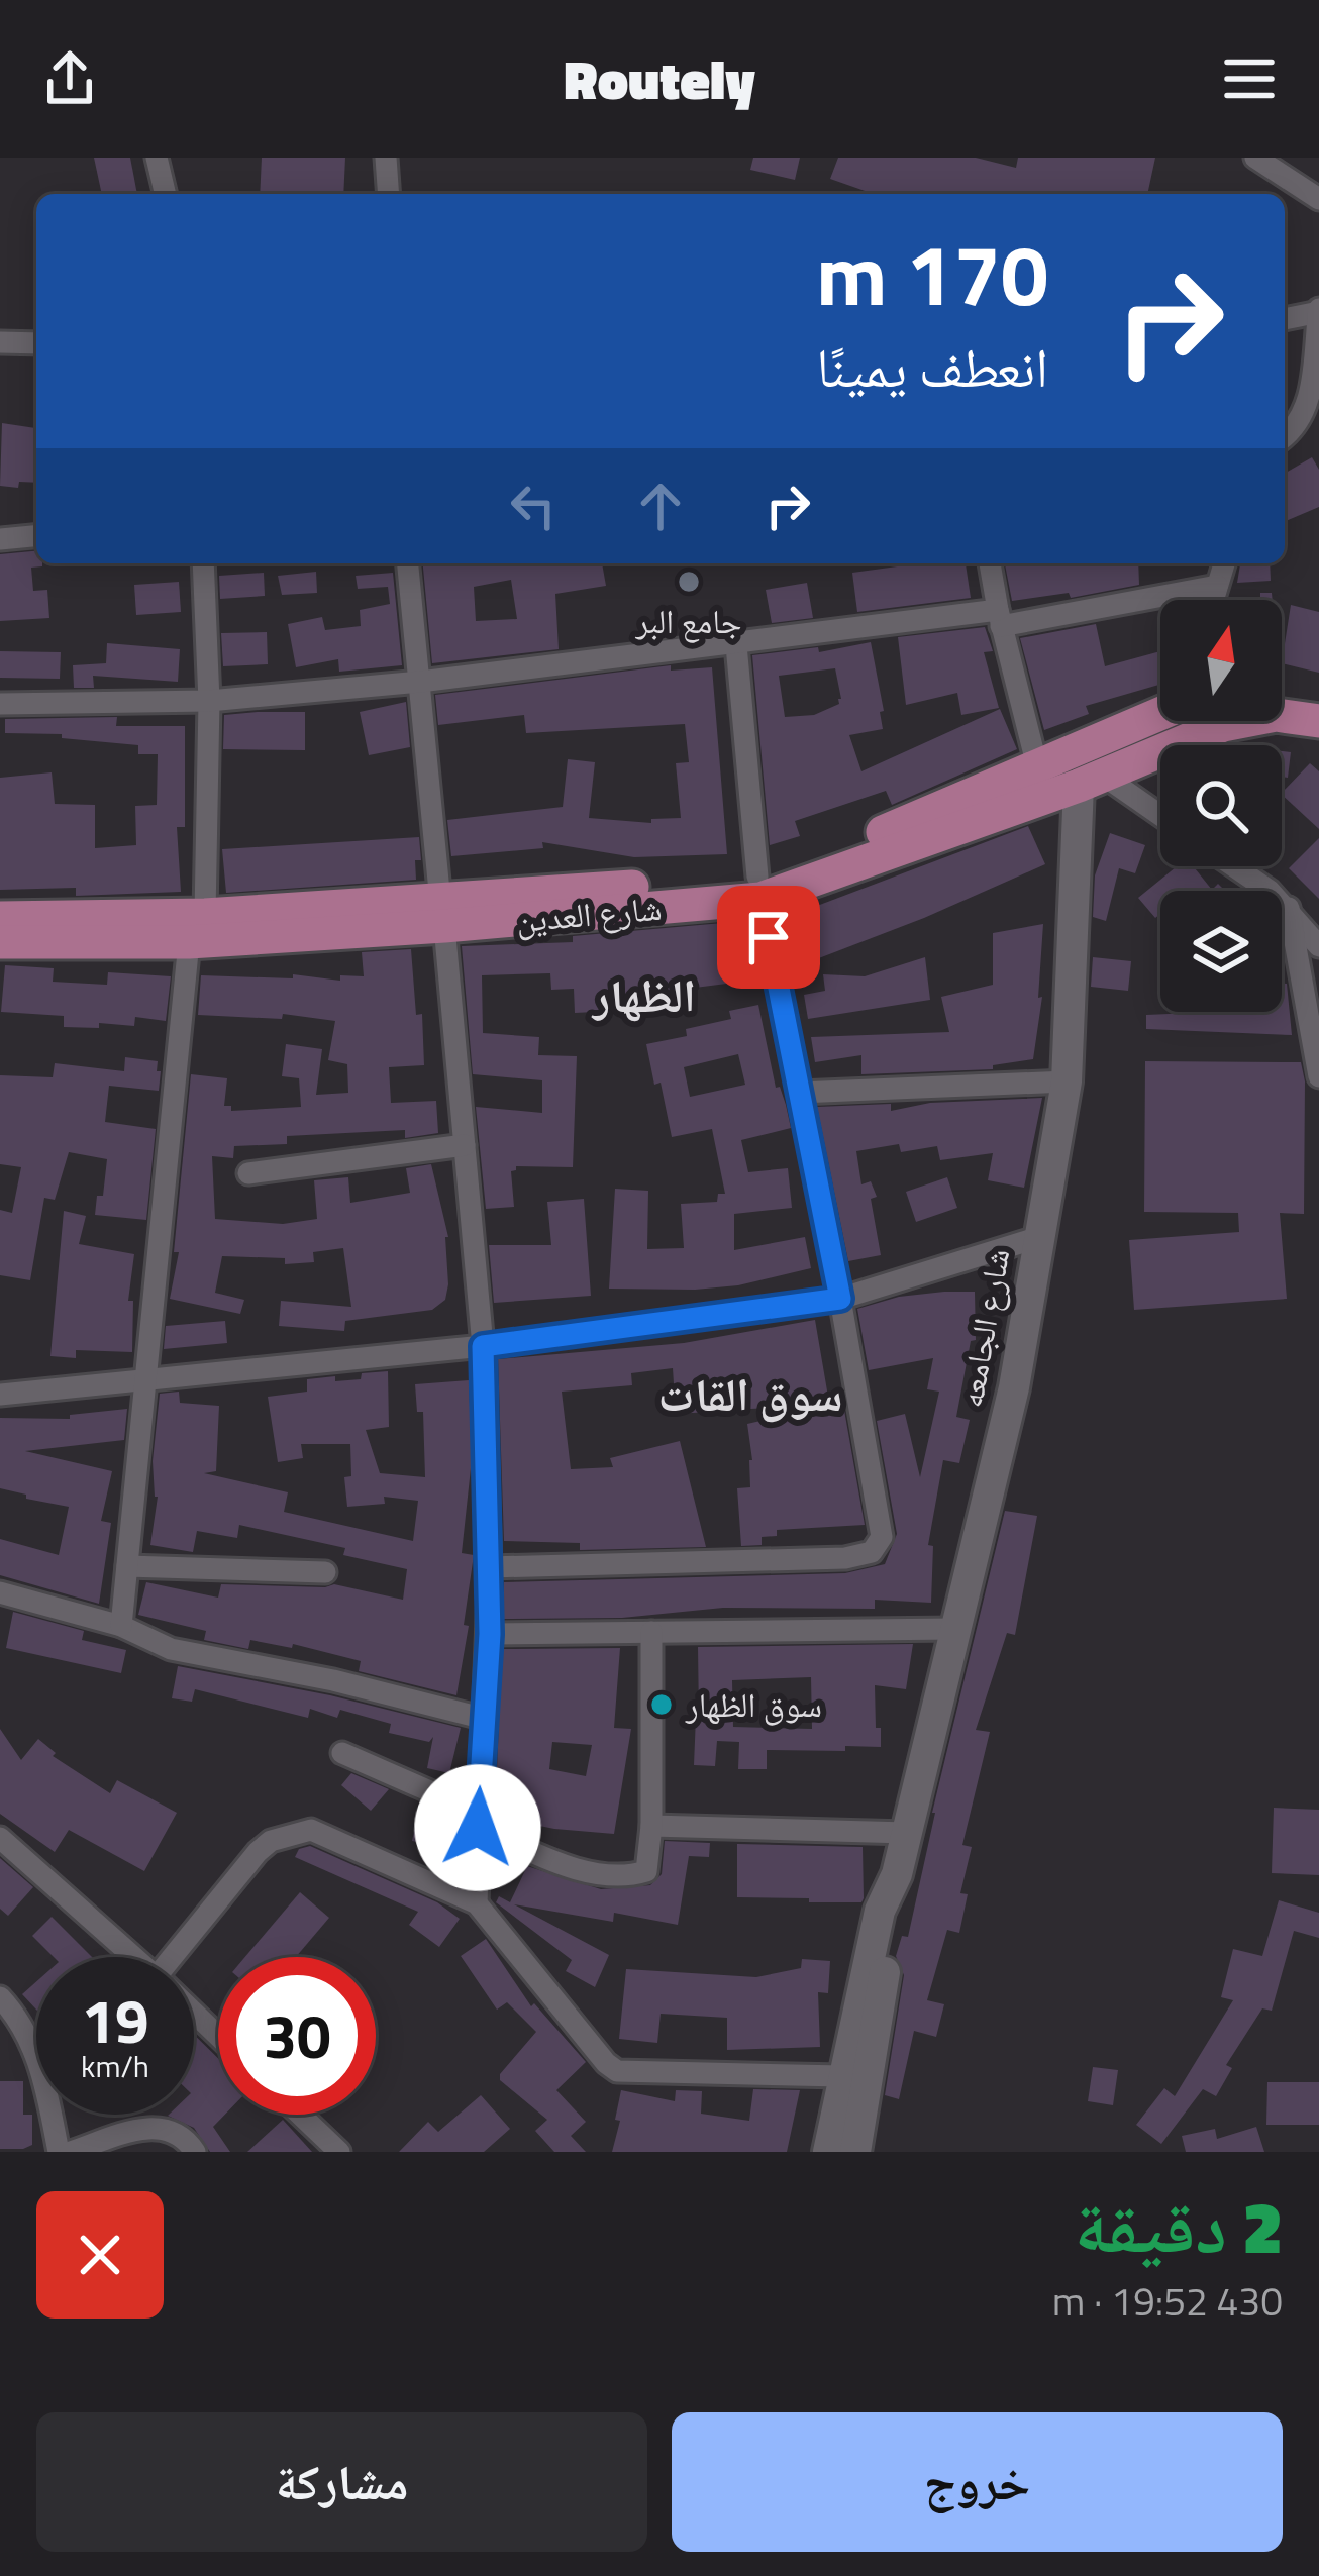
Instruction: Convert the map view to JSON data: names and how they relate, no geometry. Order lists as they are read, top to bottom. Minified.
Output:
{"streets":{"main road":["شارع العدين"],"street":["شارع الجامعه"]},"crossings":[["شارع العدين","شارع الجامعه"]],"districts":["الظهار","سوق القات"],"places":["جامع البر","سوق الظهار"],"north":"top","page":{"header":"Routely","turn":["170 m","انعطف يمينًا"],"speed":"19 km/h","limit":"30","heading":["2 دقيقة","430 m · 19:52"],"buttons":["خروج","مشاركة"]}}
